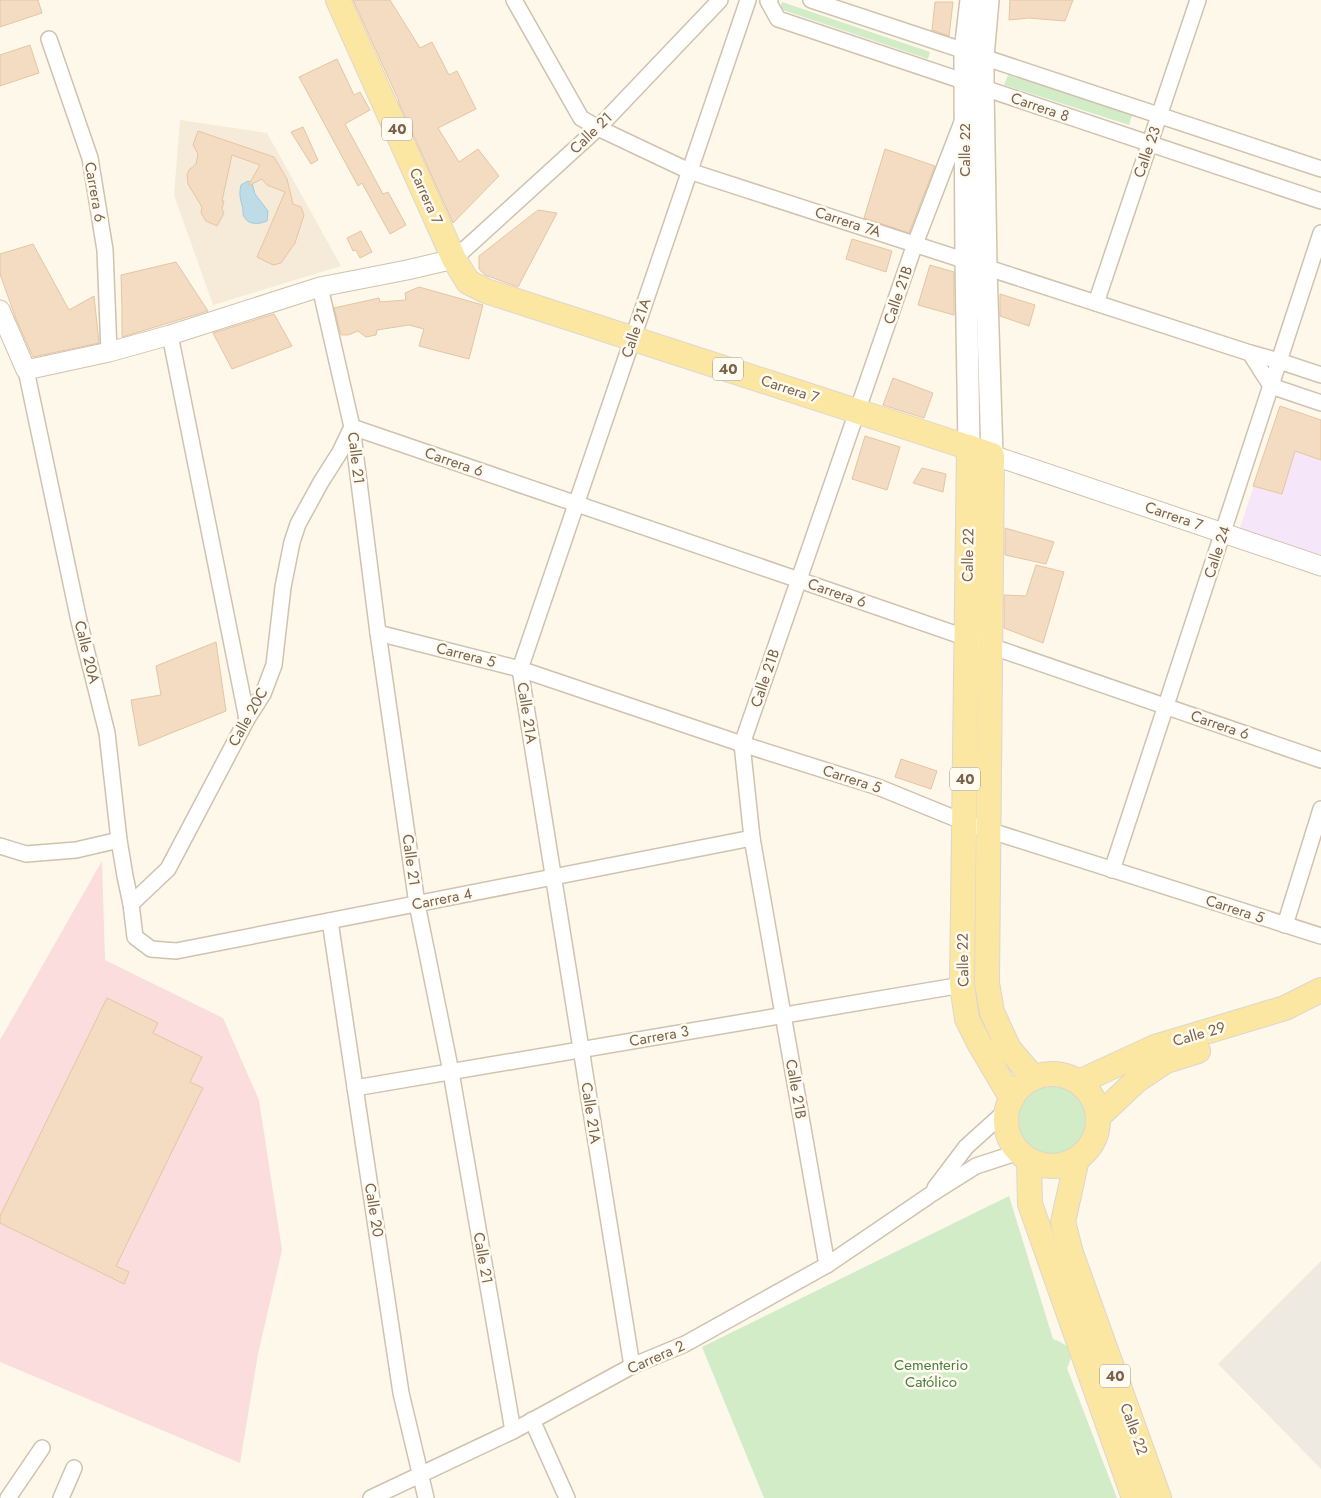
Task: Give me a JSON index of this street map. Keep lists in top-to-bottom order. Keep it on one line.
{"streets":{"main road":["40","Calle 22","Carrera 7","Calle 29"],"street":["Carrera 8","Calle 21","Calle 23","Carrera 6","Carrera 7A","Calle 21B","Calle 21A","Calle 24","Calle 20A","Carrera 5","Calle 20C","Carrera 4","Carrera 3","Calle 20","Carrera 2"]},"crossings":[["Carrera 8","Calle 22"],["Carrera 8","Calle 23"],["40","Calle 22"],["40","Calle 29"],["40","Carrera 2"],["Calle 21","Carrera 6"],["Calle 21","Carrera 7"],["Calle 21","Carrera 7A"],["Calle 21","Carrera 5"],["Calle 21","Calle 20C"],["Calle 21","Carrera 4"],["Calle 21","Carrera 3"],["Calle 21","Carrera 2"],["Calle 22","Carrera 6"],["Calle 22","Carrera 7"],["Calle 22","Carrera 7A"],["Calle 22","Calle 21B"],["Calle 22","Carrera 5"],["Calle 22","Calle 29"],["Calle 22","Carrera 3"],["Calle 22","Carrera 2"],["Calle 23","Carrera 7A"],["Carrera 6","Calle 21B"],["Carrera 6","Calle 21A"],["Carrera 6","Calle 24"],["Carrera 6","Calle 20C"],["Carrera 7","Calle 21B"],["Carrera 7","Calle 21A"],["Carrera 7","Calle 24"],["Carrera 7A","Calle 21B"],["Carrera 7A","Calle 21A"],["Carrera 7A","Calle 24"],["Calle 21B","Carrera 5"],["Calle 21B","Carrera 4"],["Calle 21B","Carrera 3"],["Calle 21B","Carrera 2"],["Calle 21A","Carrera 5"],["Calle 21A","Carrera 4"],["Calle 21A","Carrera 3"],["Calle 21A","Carrera 2"],["Calle 24","Carrera 5"],["Calle 20A","Calle 20C"],["Calle 20A","Carrera 4"],["Carrera 4","Calle 20"],["Calle 29","Carrera 2"],["Carrera 3","Calle 20"],["Calle 20","Carrera 2"]],"parks":["Cementerio Católico"]}
